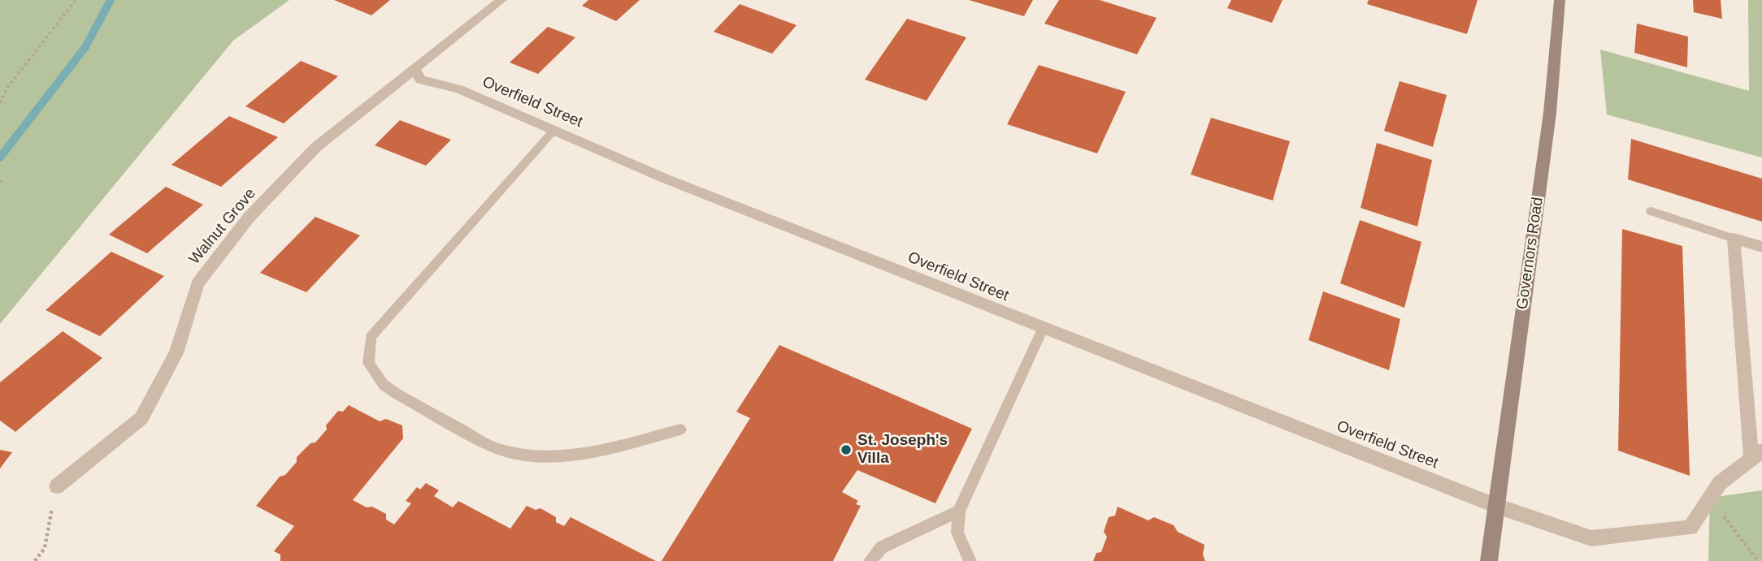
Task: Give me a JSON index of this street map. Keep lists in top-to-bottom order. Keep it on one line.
{"streets":{"main road":["Governors Road"],"street":["Overfield Street","Walnut Grove"]},"crossings":[["Overfield Street","Walnut Grove"],["Overfield Street","Governors Road"]],"places":["St. Joseph's Villa"]}
